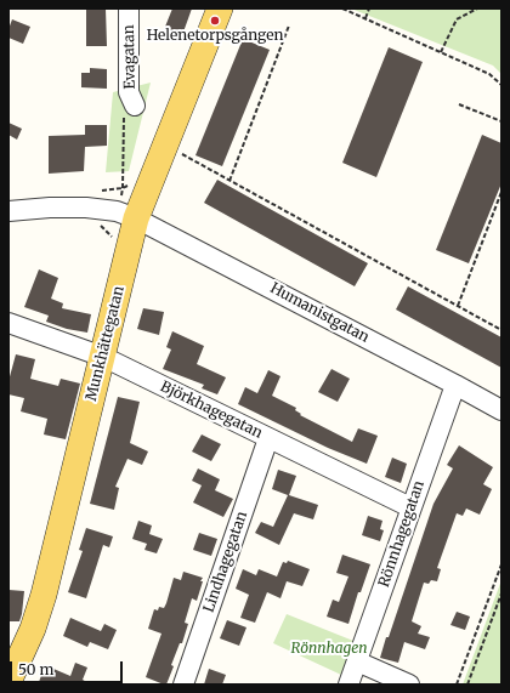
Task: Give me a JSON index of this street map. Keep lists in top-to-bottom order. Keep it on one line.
{"streets":{"main road":["Munkhättegatan"],"street":["Evagatan","Humanistgatan","Björkhagegatan","Rönnhagegatan","Lindhagegatan"]},"crossings":[["Humanistgatan","Munkhättegatan"],["Humanistgatan","Rönnhagegatan"],["Munkhättegatan","Björkhagegatan"],["Björkhagegatan","Rönnhagegatan"],["Björkhagegatan","Lindhagegatan"]],"parks":["Rönnhagen"],"places":["Helenetorpsgången"],"scale_bar":"50 m"}
